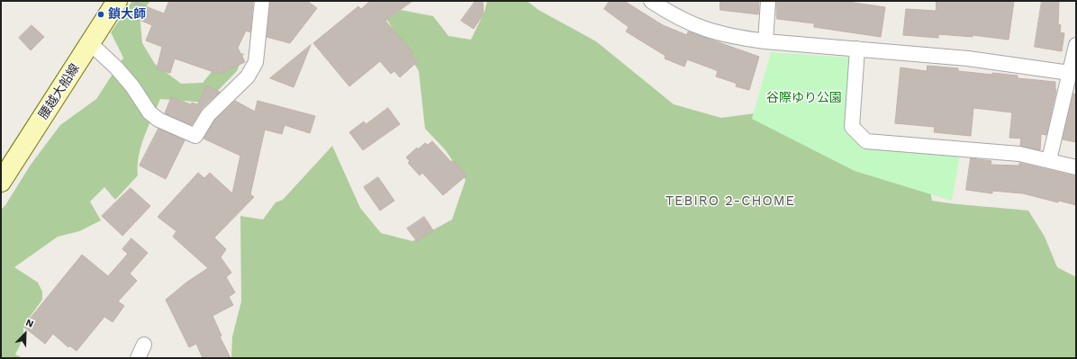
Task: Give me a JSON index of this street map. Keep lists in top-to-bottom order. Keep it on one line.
{"streets":{"main road":["腰越大船線"]},"districts":["TEBIRO 2-CHOME"],"parks":["谷際ゆり公園"],"places":["鎖大師"],"north":"top right"}
